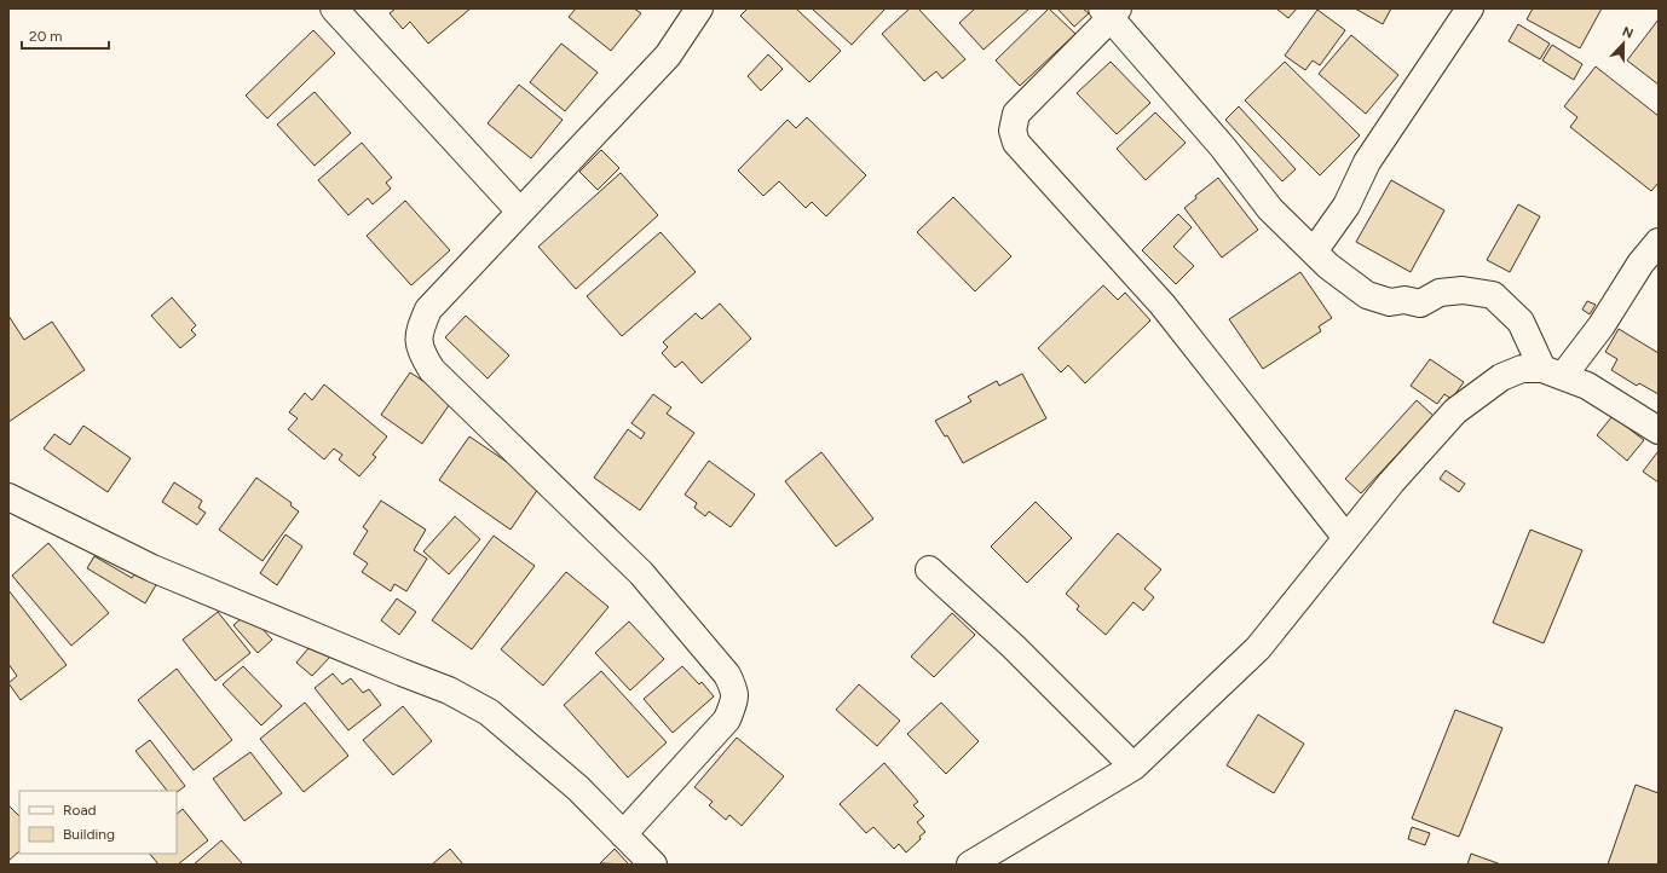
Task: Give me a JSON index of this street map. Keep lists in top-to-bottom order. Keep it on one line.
{"legend":["Road","Building"],"scale_bar":"20 m","north":"top"}
